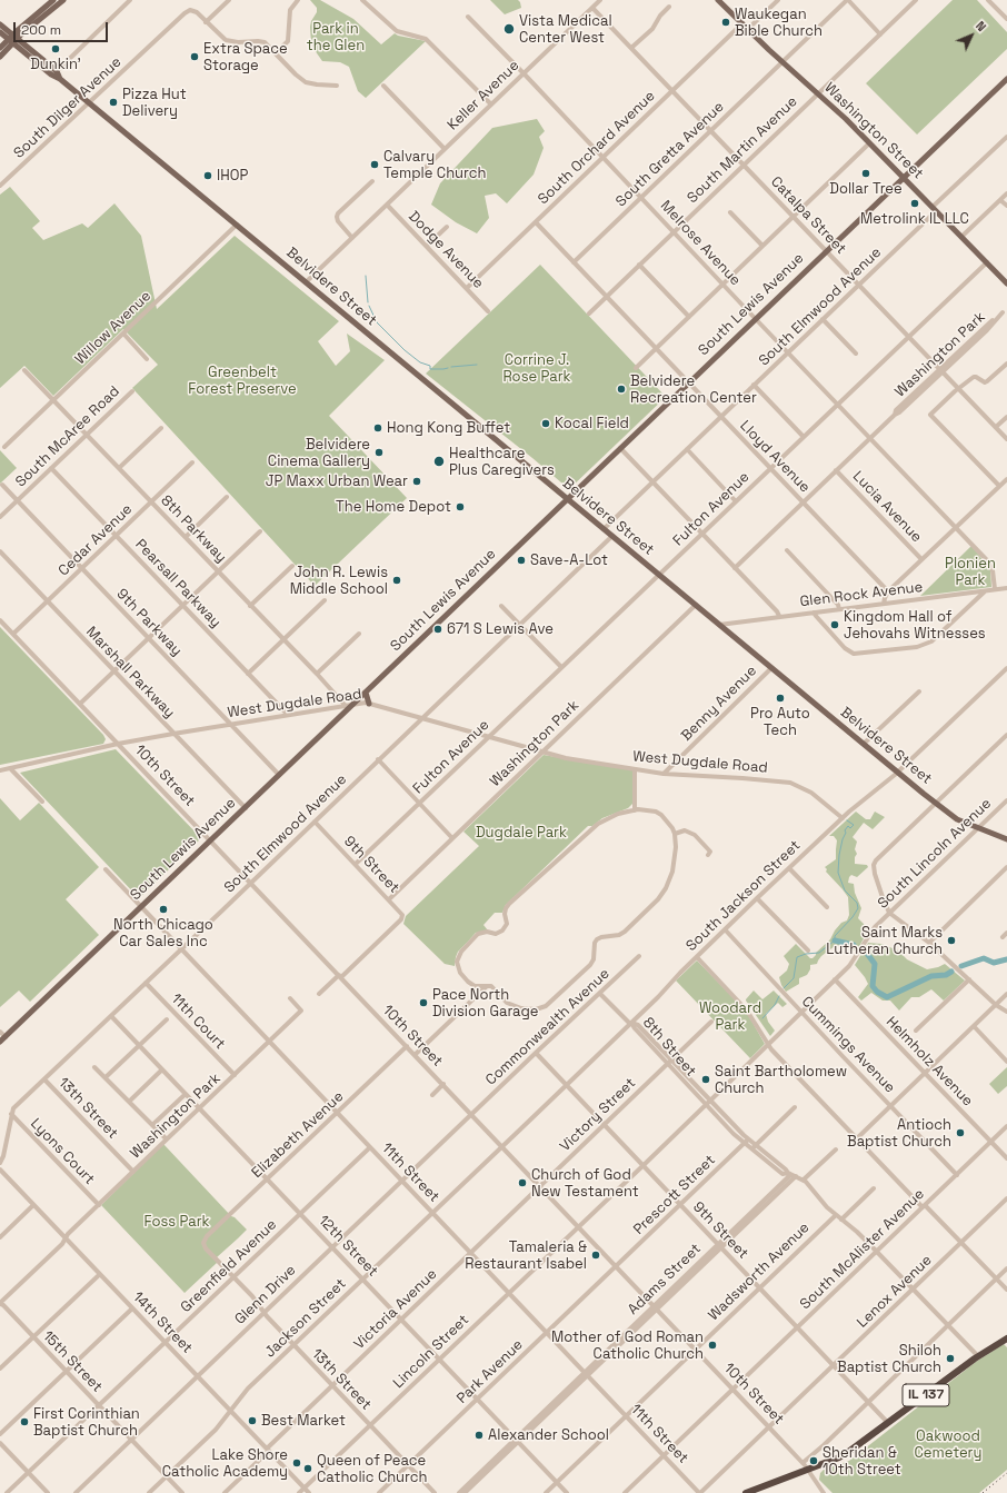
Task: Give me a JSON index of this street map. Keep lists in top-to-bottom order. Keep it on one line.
{"streets":{"highway":["IL 137"],"main road":["Washington Street","Belvidere Street","South Lewis Avenue"],"street":["Keller Avenue","South Dilger Avenue","South Orchard Avenue","South Martin Avenue","South Gretta Avenue","Catalpa Street","Melrose Avenue","Dodge Avenue","South Elmwood Avenue","Willow Avenue","Washington Park","South McAree Road","Lloyd Avenue","Lucia Avenue","Fulton Avenue","8th Parkway","Cedar Avenue","Pearsall Parkway","Glen Rock Avenue","9th Parkway","Marshall Parkway","West Dugdale Road","Benny Avenue","10th Street","South Lincoln Avenue","9th Street","South Jackson Street","11th Court","Commonwealth Avenue","Cummings Avenue","8th Street","Helmholz Avenue","13th Street","Victory Street","Elizabeth Avenue","Lyons Court","11th Street","Prescott Street","12th Street","South McAlister Avenue","Greenfield Avenue","Wadsworth Avenue","Adams Street","Lenox Avenue","Glenn Drive","Victoria Avenue","Jackson Street","14th Street","Lincoln Street","15th Street","Park Avenue"]},"crossings":[["Keller Avenue","Catalpa Street"],["Keller Avenue","Melrose Avenue"],["Keller Avenue","Dodge Avenue"],["Keller Avenue","Belvidere Street"],["South Dilger Avenue","Belvidere Street"],["Washington Street","South Orchard Avenue"],["Washington Street","South Martin Avenue"],["Washington Street","South Gretta Avenue"],["Washington Street","South Lewis Avenue"],["Washington Street","South Elmwood Avenue"],["Washington Street","Fulton Avenue"],["South Orchard Avenue","Catalpa Street"],["South Orchard Avenue","Melrose Avenue"],["South Orchard Avenue","Dodge Avenue"],["South Orchard Avenue","Lloyd Avenue"],["South Martin Avenue","Catalpa Street"],["South Martin Avenue","Melrose Avenue"],["South Martin Avenue","Lloyd Avenue"],["South Gretta Avenue","Catalpa Street"],["South Gretta Avenue","Melrose Avenue"],["South Gretta Avenue","Lloyd Avenue"],["Catalpa Street","South Lewis Avenue"],["Catalpa Street","South Elmwood Avenue"],["Catalpa Street","Washington Park"],["Catalpa Street","Fulton Avenue"],["Melrose Avenue","South Lewis Avenue"],["Melrose Avenue","South Elmwood Avenue"],["Melrose Avenue","Washington Park"],["Melrose Avenue","Fulton Avenue"],["Melrose Avenue","Glen Rock Avenue"],["Belvidere Street","South Lewis Avenue"],["Belvidere Street","South Elmwood Avenue"],["Belvidere Street","Willow Avenue"],["Belvidere Street","Washington Park"],["Belvidere Street","Fulton Avenue"],["Belvidere Street","Glen Rock Avenue"],["Belvidere Street","Benny Avenue"],["Belvidere Street","South Lincoln Avenue"],["Belvidere Street","South Jackson Street"],["South Lewis Avenue","Lloyd Avenue"],["South Lewis Avenue","9th Parkway"],["South Lewis Avenue","Marshall Parkway"],["South Lewis Avenue","West Dugdale Road"],["South Lewis Avenue","10th Street"],["South Lewis Avenue","11th Street"],["South Elmwood Avenue","Lloyd Avenue"],["South Elmwood Avenue","West Dugdale Road"],["South Elmwood Avenue","10th Street"],["South Elmwood Avenue","9th Street"],["South Elmwood Avenue","11th Court"],["South Elmwood Avenue","13th Street"],["South Elmwood Avenue","Lyons Court"],["South Elmwood Avenue","11th Street"],["South Elmwood Avenue","12th Street"],["Willow Avenue","8th Parkway"],["Washington Park","Lloyd Avenue"],["Washington Park","Lucia Avenue"],["Washington Park","West Dugdale Road"],["Washington Park","9th Street"],["Washington Park","11th Court"],["Washington Park","13th Street"],["Washington Park","Lyons Court"],["Washington Park","11th Street"],["Washington Park","12th Street"],["Washington Park","14th Street"],["Washington Park","15th Street"],["South McAree Road","8th Parkway"],["South McAree Road","Pearsall Parkway"],["South McAree Road","9th Parkway"],["Lloyd Avenue","Fulton Avenue"],["Fulton Avenue","West Dugdale Road"],["Fulton Avenue","9th Street"],["8th Parkway","Cedar Avenue"],["8th Parkway","West Dugdale Road"],["Cedar Avenue","Pearsall Parkway"],["Cedar Avenue","9th Parkway"],["Cedar Avenue","Marshall Parkway"],["Cedar Avenue","10th Street"],["Pearsall Parkway","West Dugdale Road"],["9th Parkway","West Dugdale Road"],["Marshall Parkway","West Dugdale Road"],["West Dugdale Road","Benny Avenue"],["West Dugdale Road","10th Street"],["West Dugdale Road","South Jackson Street"],["10th Street","South Lincoln Avenue"],["10th Street","9th Street"],["10th Street","South Jackson Street"],["10th Street","Commonwealth Avenue"],["10th Street","Victory Street"],["10th Street","Elizabeth Avenue"],["10th Street","Prescott Street"],["10th Street","South McAlister Avenue"],["10th Street","Wadsworth Avenue"],["10th Street","Adams Street"],["10th Street","Lenox Avenue"],["10th Street","Glenn Drive"],["10th Street","Victoria Avenue"],["10th Street","Jackson Street"],["10th Street","Lincoln Street"],["10th Street","Park Avenue"],["10th Street","IL 137"],["South Lincoln Avenue","9th Street"],["South Lincoln Avenue","Cummings Avenue"],["South Lincoln Avenue","8th Street"],["South Lincoln Avenue","Helmholz Avenue"],["South Lincoln Avenue","Lincoln Street"],["9th Street","South Jackson Street"],["9th Street","Commonwealth Avenue"],["9th Street","Victory Street"],["9th Street","Prescott Street"],["9th Street","South McAlister Avenue"],["9th Street","Wadsworth Avenue"],["9th Street","Adams Street"],["9th Street","Lenox Avenue"],["9th Street","IL 137"],["South Jackson Street","Cummings Avenue"],["South Jackson Street","8th Street"],["South Jackson Street","Jackson Street"],["Commonwealth Avenue","8th Street"],["Commonwealth Avenue","Glenn Drive"],["Cummings Avenue","South McAlister Avenue"],["8th Street","Victory Street"],["8th Street","Prescott Street"],["8th Street","South McAlister Avenue"],["8th Street","Wadsworth Avenue"],["8th Street","Adams Street"],["8th Street","Lenox Avenue"],["8th Street","IL 137"],["Helmholz Avenue","South McAlister Avenue"],["13th Street","Elizabeth Avenue"],["13th Street","Greenfield Avenue"],["13th Street","Glenn Drive"],["13th Street","Victoria Avenue"],["13th Street","Jackson Street"],["13th Street","Lincoln Street"],["13th Street","Park Avenue"],["Victory Street","Victoria Avenue"],["Elizabeth Avenue","11th Street"],["Elizabeth Avenue","12th Street"],["11th Street","South McAlister Avenue"],["11th Street","Greenfield Avenue"],["11th Street","Wadsworth Avenue"],["11th Street","Adams Street"],["11th Street","Lenox Avenue"],["11th Street","Glenn Drive"],["11th Street","Victoria Avenue"],["11th Street","Jackson Street"],["11th Street","Lincoln Street"],["11th Street","Park Avenue"],["Prescott Street","Park Avenue"],["12th Street","Greenfield Avenue"],["12th Street","Wadsworth Avenue"],["12th Street","Adams Street"],["12th Street","Glenn Drive"],["12th Street","Victoria Avenue"],["12th Street","Jackson Street"],["12th Street","Lincoln Street"],["12th Street","Park Avenue"],["Greenfield Avenue","14th Street"],["Greenfield Avenue","15th Street"],["Glenn Drive","14th Street"],["Glenn Drive","15th Street"],["Victoria Avenue","14th Street"],["Jackson Street","14th Street"],["Jackson Street","15th Street"],["14th Street","Lincoln Street"]],"parks":["Park in the Glen","Corrine J. Rose Park","Greenbelt Forest Preserve","Plonien Park","Dugdale Park","Woodard Park","Foss Park","Oakwood Cemetery"],"places":["Waukegan Bible Church","Vista Medical Center West","Dunkin'","Extra Space Storage","Pizza Hut Delivery","Calvary Temple Church","Dollar Tree","IHOP","Metrolink IL LLC","Belvidere Recreation Center","Kocal Field","Hong Kong Buffet","Belvidere Cinema Gallery","Healthcare Plus Caregivers","JP Maxx Urban Wear","The Home Depot","Save-A-Lot","John R. Lewis Middle School","Kingdom Hall of Jehovahs Witnesses","671 S Lewis Ave","Pro Auto Tech","North Chicago Car Sales Inc","Saint Marks Lutheran Church","Pace North Division Garage","Saint Bartholomew Church","Antioch Baptist Church","Church of God New Testament","Tamaleria & Restaurant Isabel","Mother of God Roman Catholic Church","Shiloh Baptist Church","Best Market","First Corinthian Baptist Church","Alexander School","Sheridan & 10th Street","Lake Shore Catholic Academy","Queen of Peace Catholic Church"],"scale_bar":"200 m","north":"top right"}
